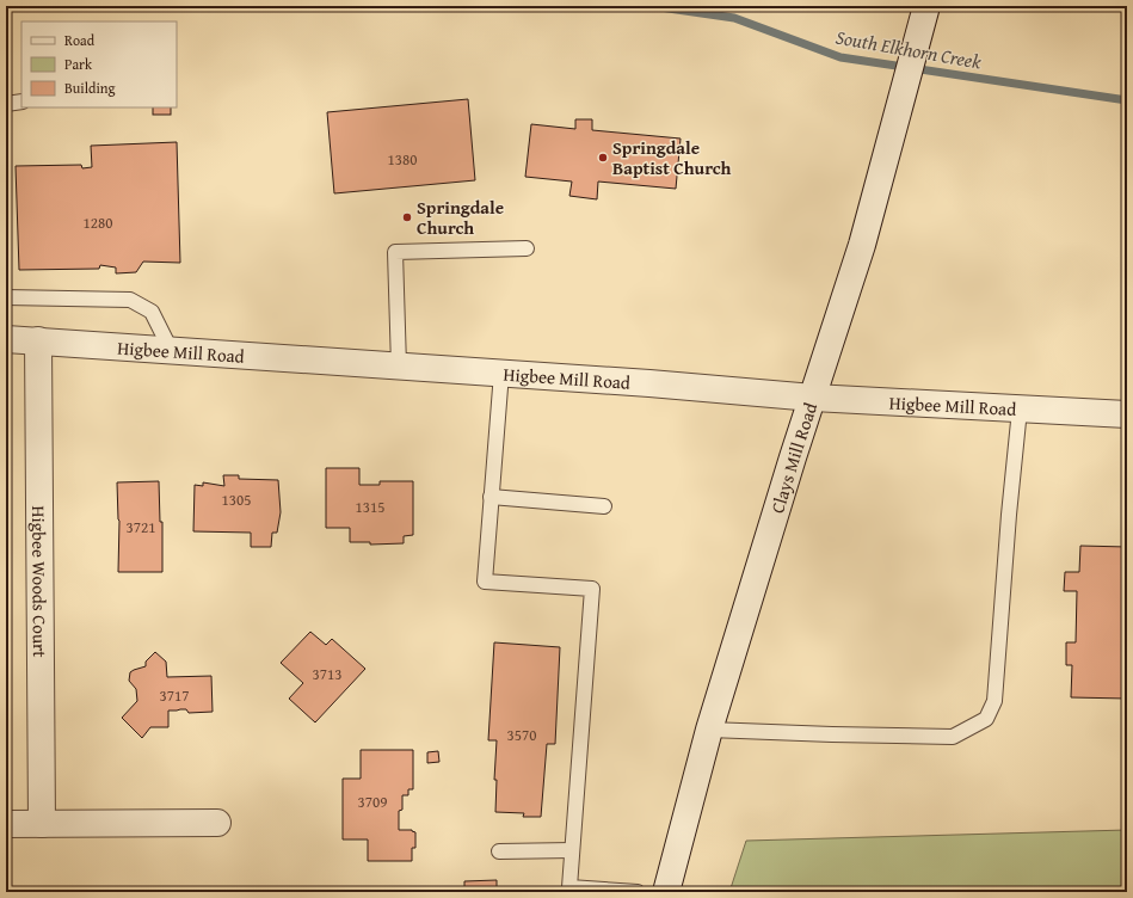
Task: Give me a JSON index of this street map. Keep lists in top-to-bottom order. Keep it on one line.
{"streets":{"street":["Higbee Mill Road","Clays Mill Road","Higbee Woods Court"]},"crossings":[["Higbee Mill Road","Clays Mill Road"],["Higbee Mill Road","Higbee Woods Court"]],"water":["South Elkhorn Creek"],"places":["Springdale Baptist Church","Springdale Church"],"house_numbers":["1380","1280","1305","1315","3721","3713","3717","3570","3709"],"legend":["Road","Park","Building"]}
